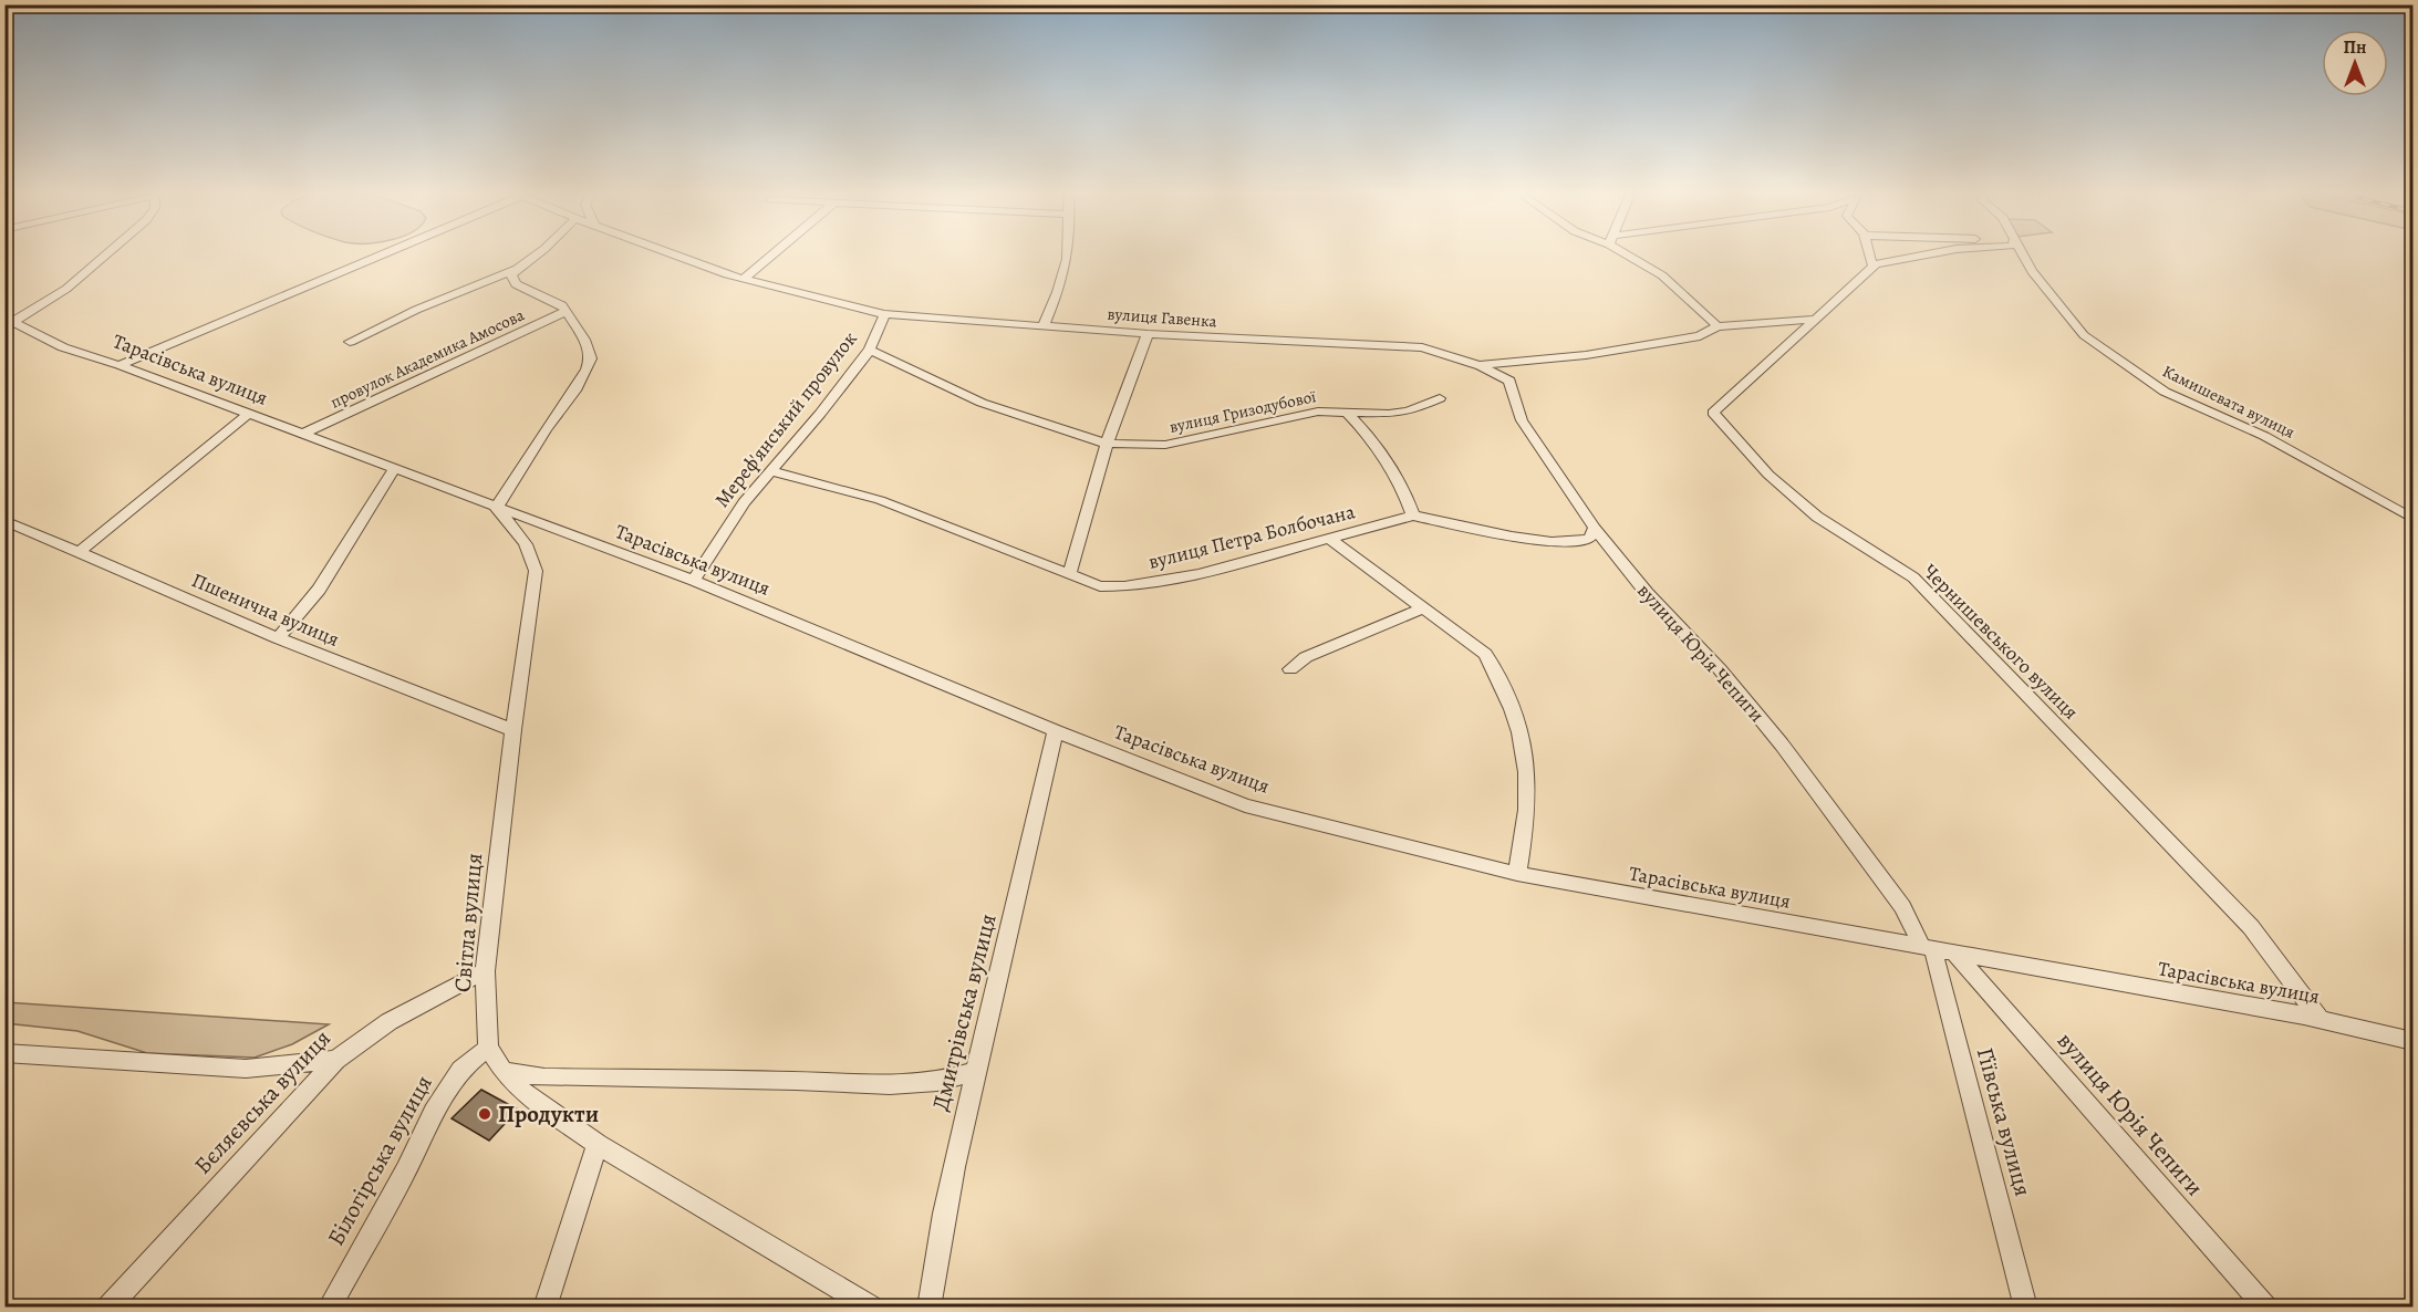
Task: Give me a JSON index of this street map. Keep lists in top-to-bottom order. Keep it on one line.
{"streets":{"street":["вулиця Гавенка","провулок Академика Амосова","Тарасівська вулиця","Камишевата вулиця","вулиця Гризодубової","Мереф'янський провулок","вулиця Петра Болбочана","Пшенична вулиця","Чернишевського вулиця","вулиця Юрія Чепиги","Світла вулиця","Дмитрівська вулиця","Бєляєвська вулиця","Гіївська вулиця","Білогірська вулиця"]},"crossings":[["вулиця Гавенка","Мереф'янський провулок"],["вулиця Гавенка","Чернишевського вулиця"],["вулиця Гавенка","вулиця Юрія Чепиги"],["провулок Академика Амосова","Тарасівська вулиця"],["Тарасівська вулиця","Мереф'янський провулок"],["Тарасівська вулиця","Чернишевського вулиця"],["Тарасівська вулиця","вулиця Юрія Чепиги"],["Тарасівська вулиця","Світла вулиця"],["Тарасівська вулиця","Дмитрівська вулиця"],["Тарасівська вулиця","Гіївська вулиця"],["вулиця Гризодубової","Мереф'янський провулок"],["Мереф'янський провулок","вулиця Петра Болбочана"],["вулиця Петра Болбочана","вулиця Юрія Чепиги"],["Пшенична вулиця","Світла вулиця"],["вулиця Юрія Чепиги","Гіївська вулиця"],["Світла вулиця","Бєляєвська вулиця"],["Світла вулиця","Білогірська вулиця"]],"places":["Продукти"],"north":"top"}
